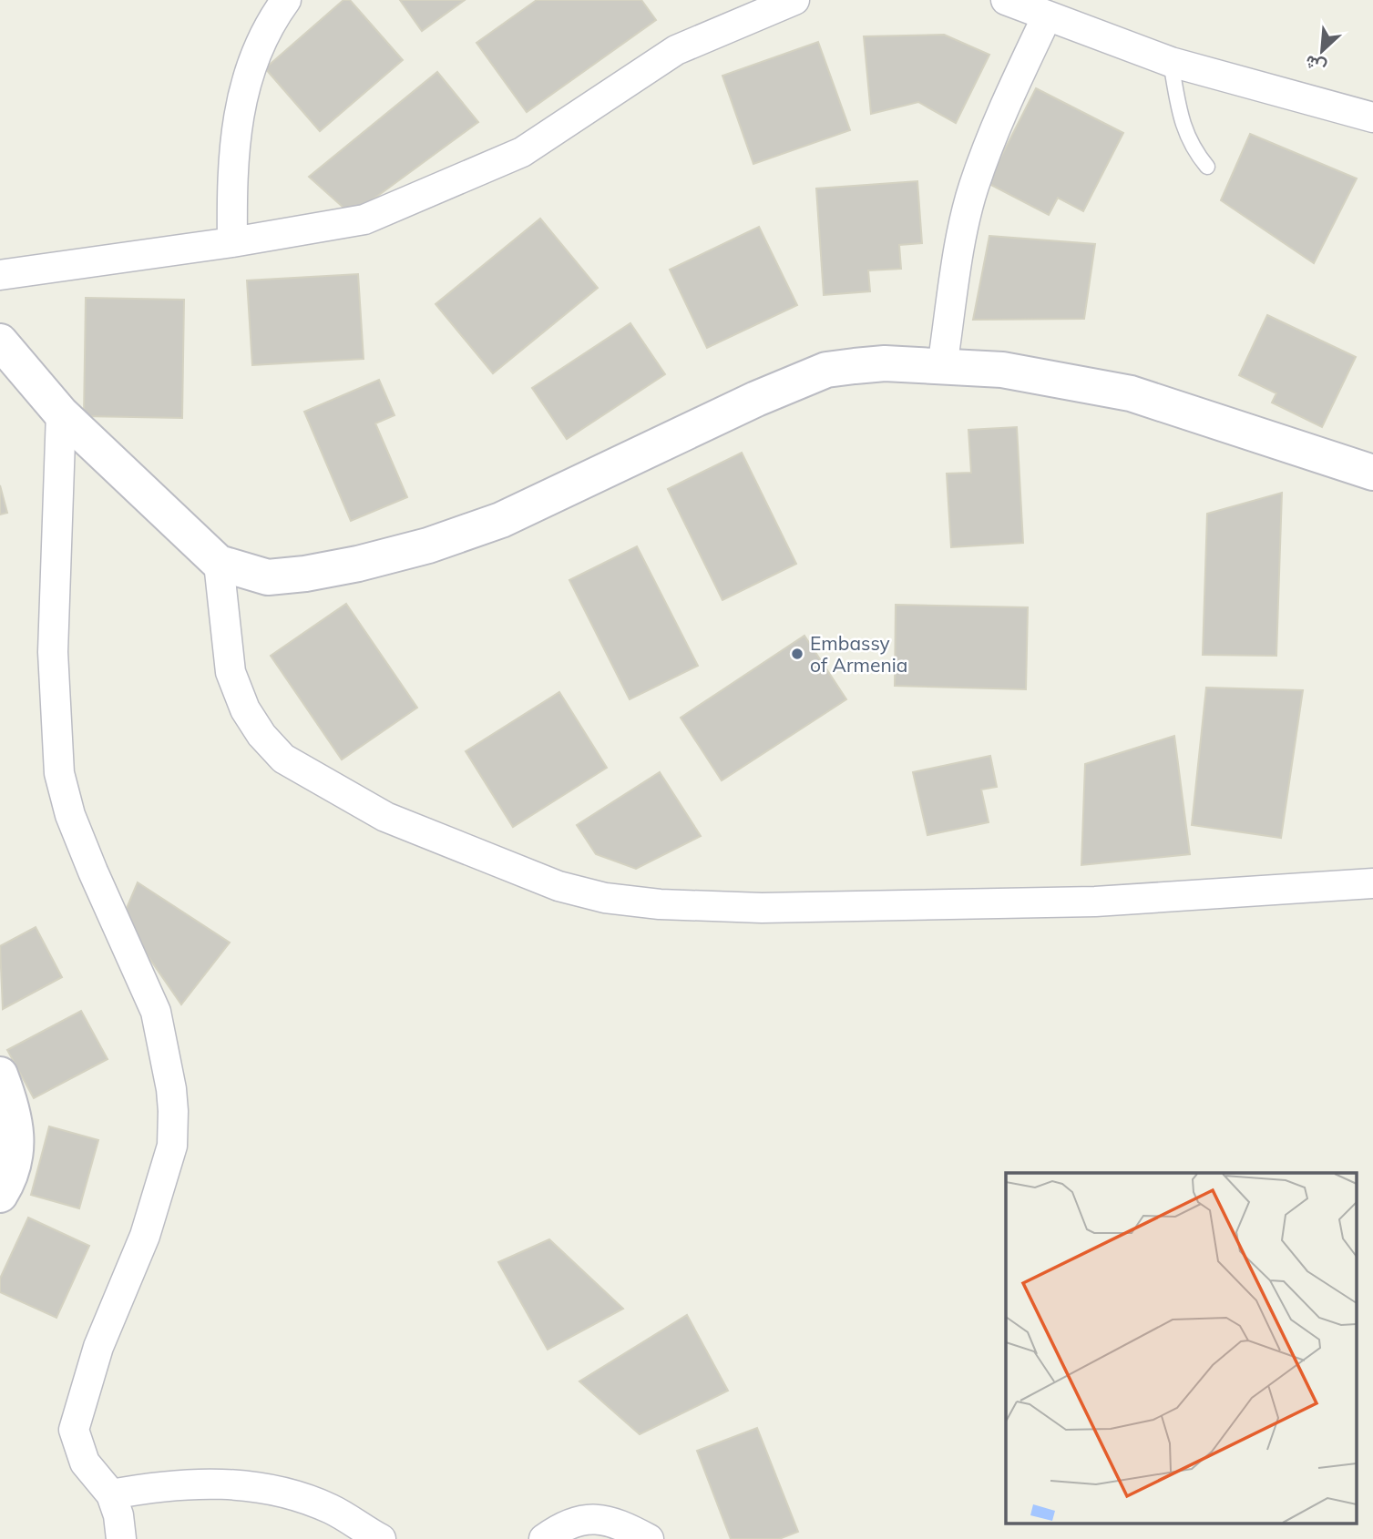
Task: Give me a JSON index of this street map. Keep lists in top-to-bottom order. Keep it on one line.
{"places":["Embassy of Armenia"],"north":"bottom left"}
